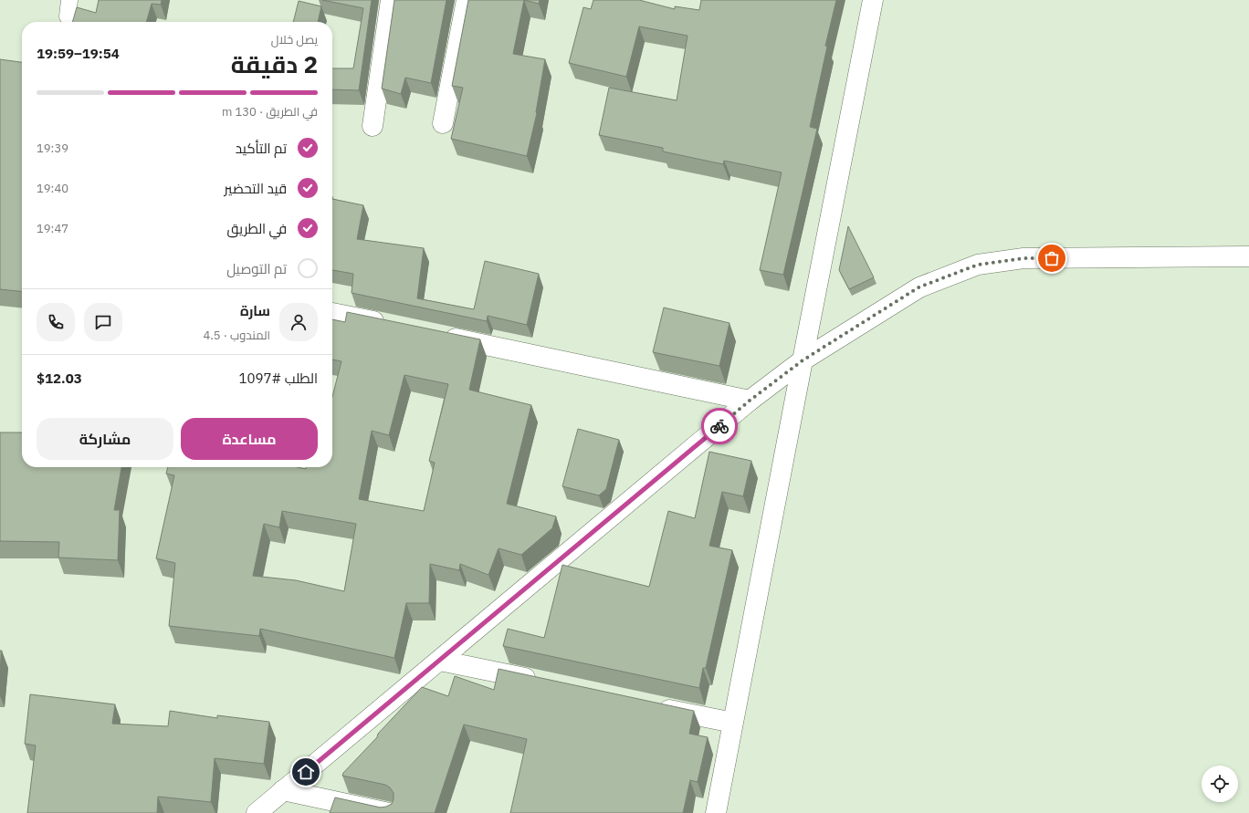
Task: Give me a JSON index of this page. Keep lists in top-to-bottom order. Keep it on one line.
{"page":{"heading":["2 دقيقة","يصل خلال","19:54–19:59"],"panel":["سارة","المندوب · 4.5","الطلب #1097","$12.03"],"bar":"في الطريق · 130 m","list":[["تم التأكيد","19:39"],["قيد التحضير","19:40"],["في الطريق","19:47"],"تم التوصيل"],"buttons":["مساعدة","مشاركة"]}}
